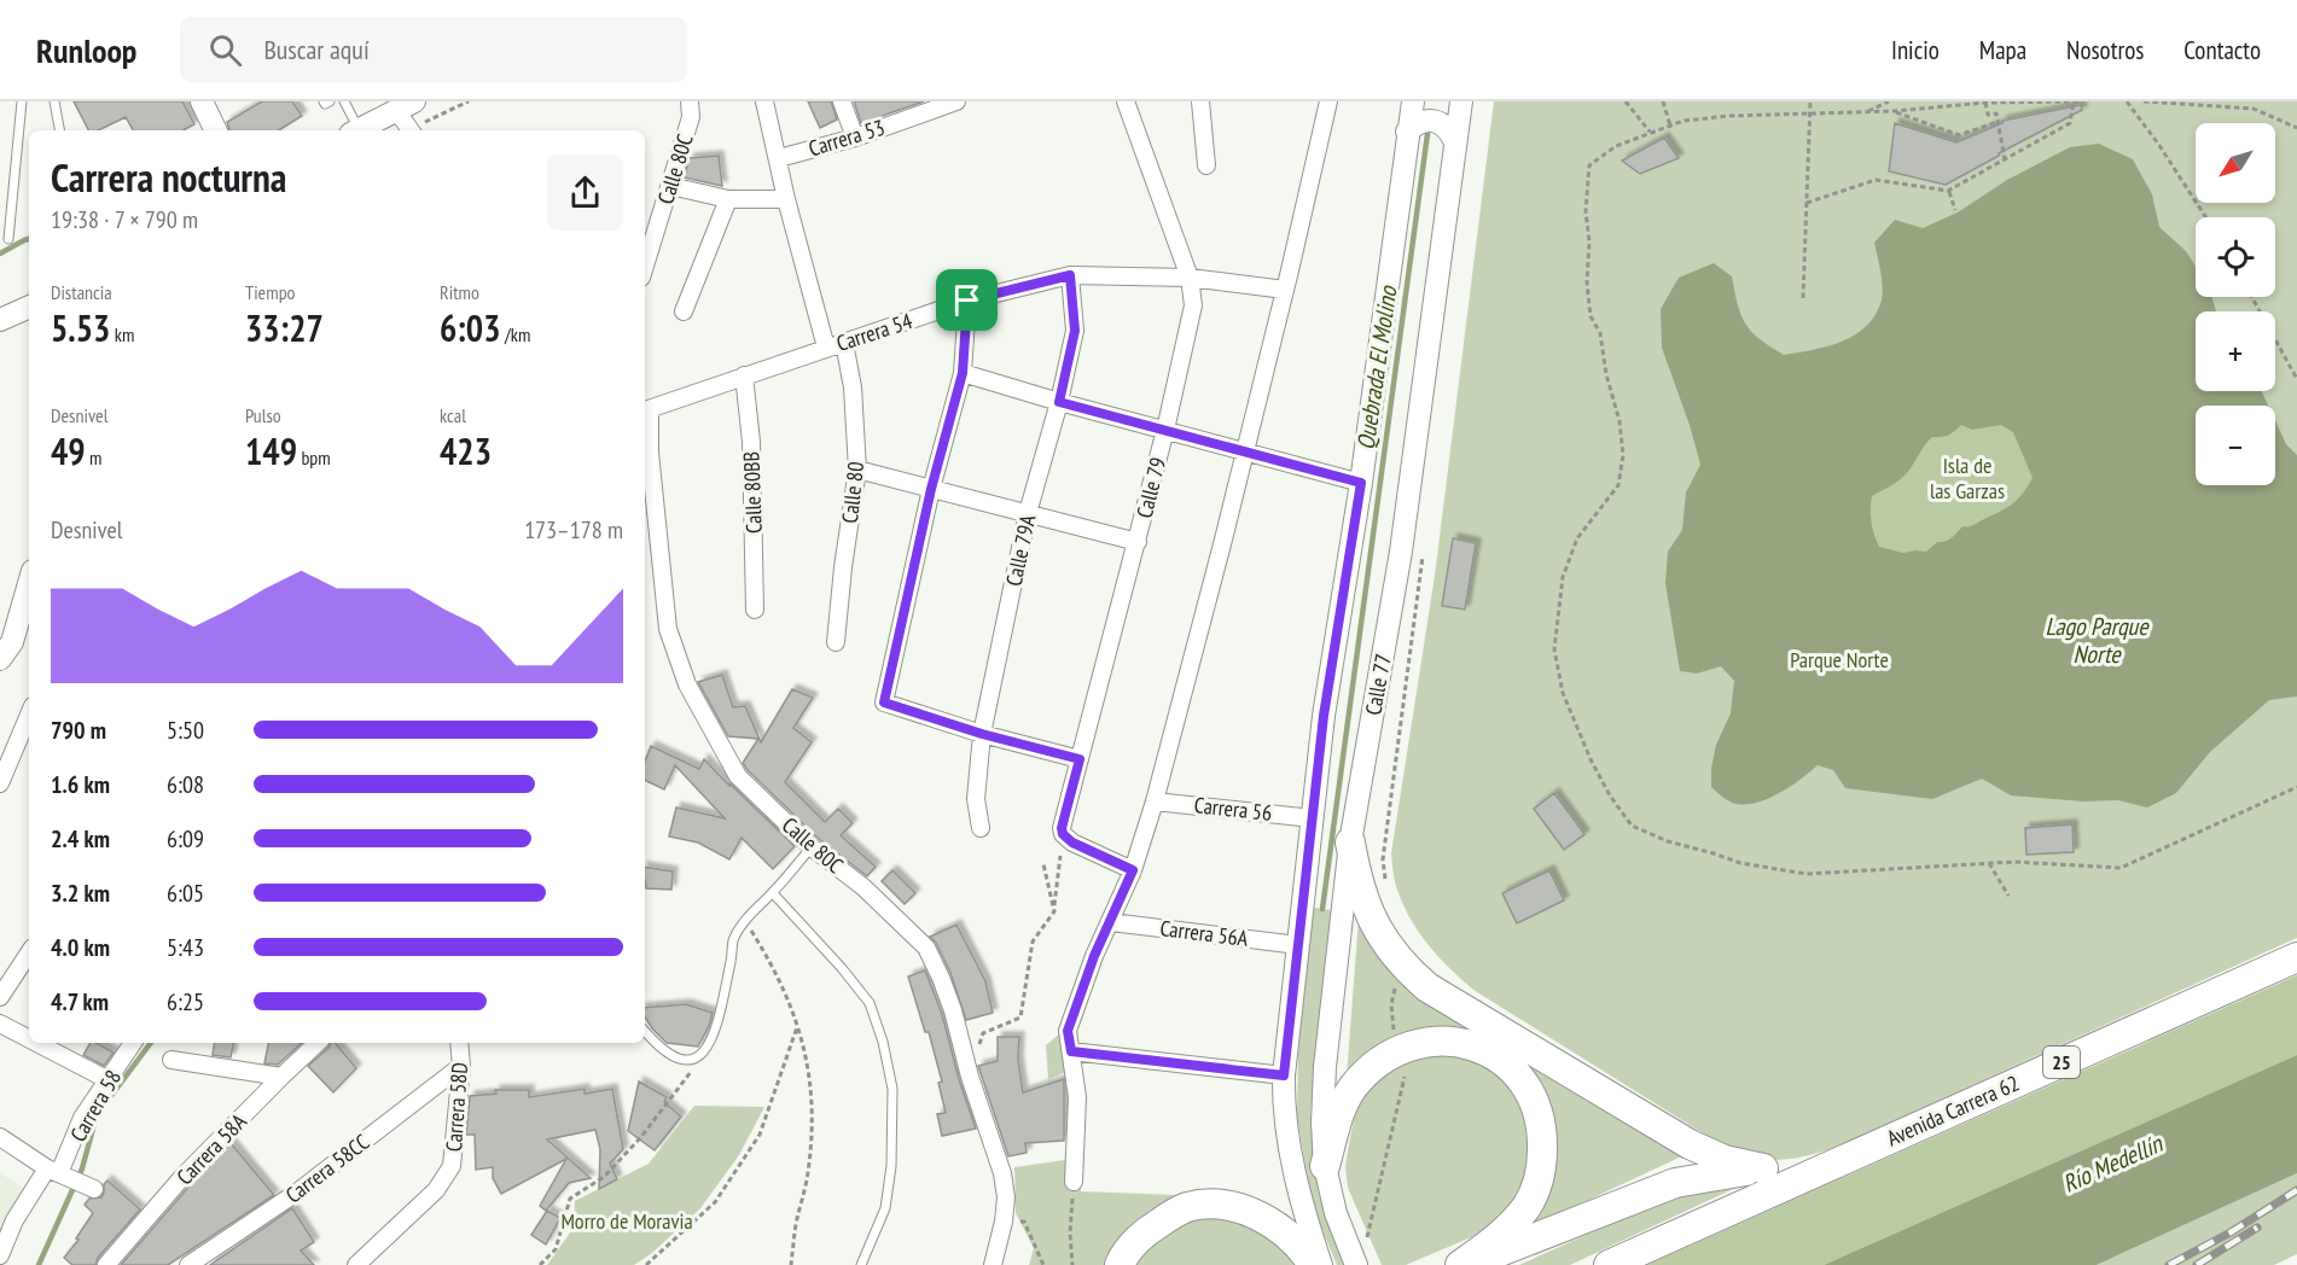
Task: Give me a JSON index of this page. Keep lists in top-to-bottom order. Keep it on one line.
{"streets":{"highway":["25","Avenida Carrera 62"],"main road":["Calle 77"],"street":["Carrera 53","Calle 80C","Carrera 54","Calle 79","Calle 80BB","Calle 80","Calle 79A","Carrera 56","Carrera 56A","Carrera 58","Carrera 58D","Carrera 58A","Carrera 58CC"]},"crossings":[["Calle 80C","Carrera 54"],["Carrera 54","Calle 79"],["Carrera 54","Calle 80BB"],["Carrera 54","Calle 80"],["Carrera 54","Calle 79A"],["Carrera 58D","Carrera 58CC"]],"water":["Quebrada El Molino","Lago Parque Norte","Río Medellín"],"parks":["Isla de las Garzas","Parque Norte","Morro de Moravia"],"north":"bottom left","page":{"header":"Runloop","search":"Buscar aquí","nav":["Inicio","Mapa","Nosotros","Contacto"],"map_buttons":["+","−"],"heading":["Carrera nocturna","19:38 · 7 × 790 m"],"stats":[["Distancia","5.53 km"],["Tiempo","33:27"],["Ritmo","6:03 /km"],["Desnivel","49 m"],["Pulso","149 bpm"],["kcal","423"]],"chart":["Desnivel","173–178 m"],"list":[{"name":"790 m","note":"5:50"},{"name":"1.6 km","note":"6:08"},{"name":"2.4 km","note":"6:09"},{"name":"3.2 km","note":"6:05"},{"name":"4.0 km","note":"5:43"},{"name":"4.7 km","note":"6:25"}]}}
